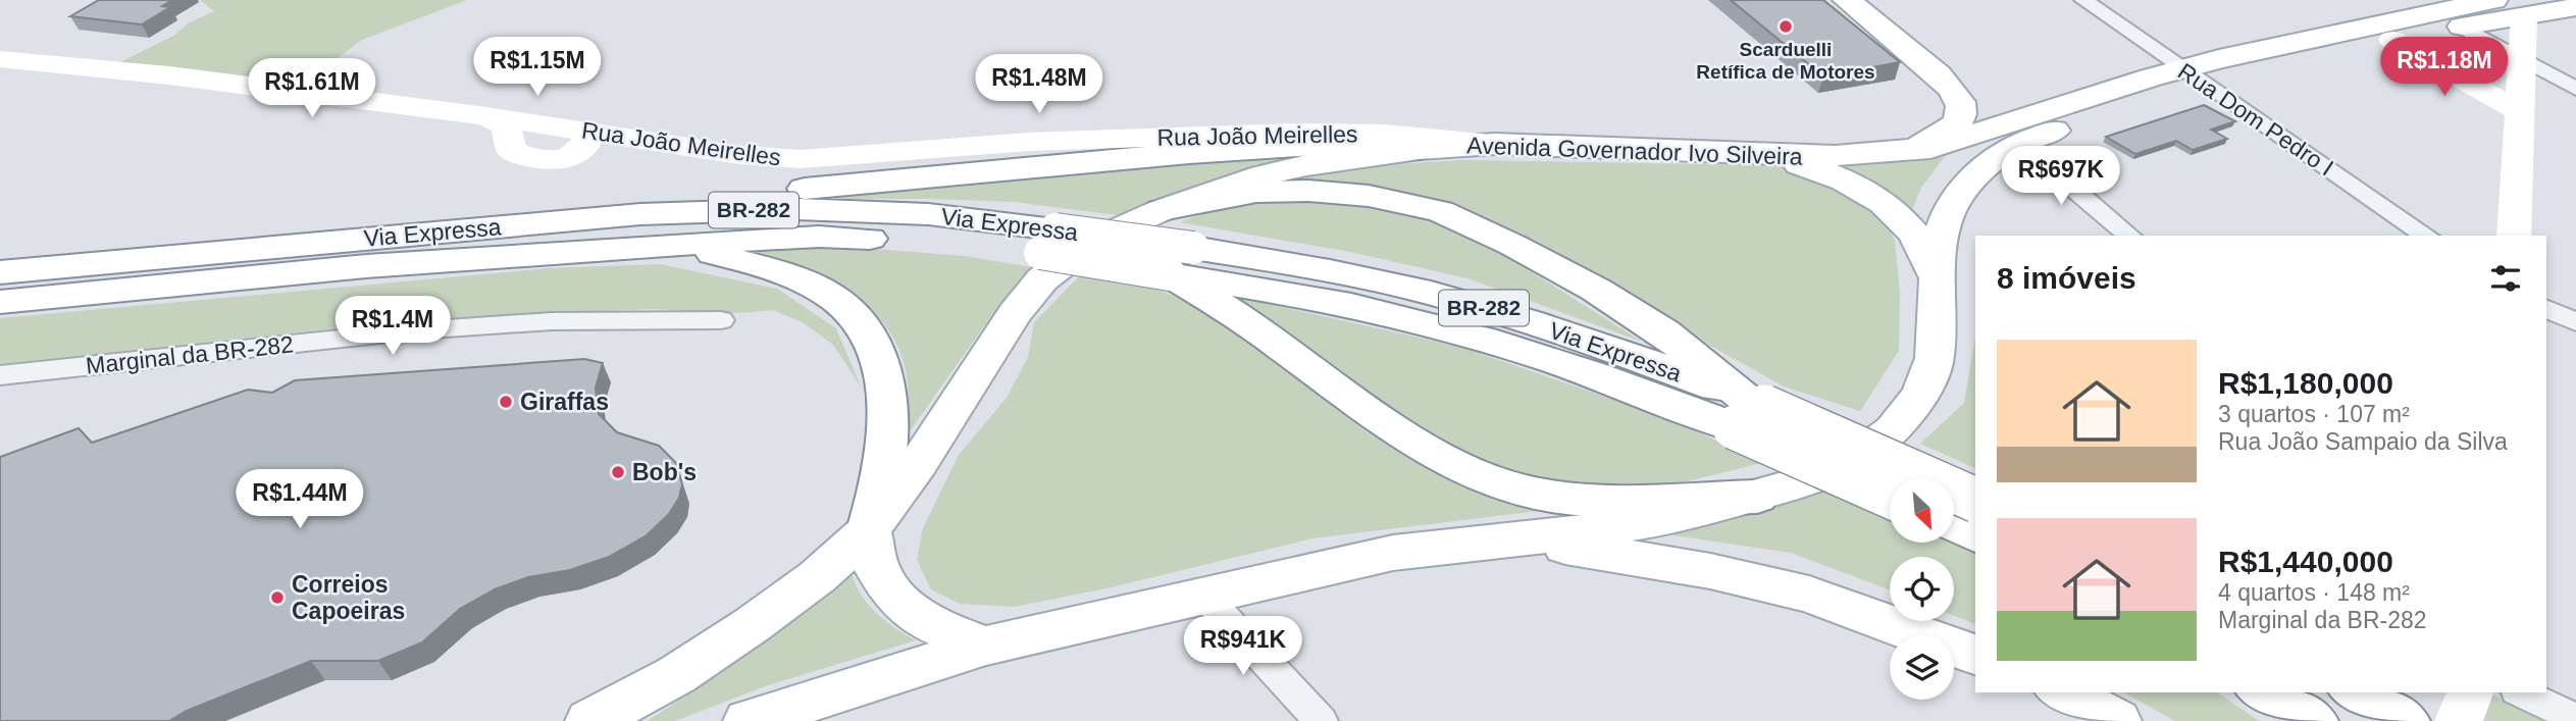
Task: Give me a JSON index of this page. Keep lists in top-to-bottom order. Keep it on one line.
{"streets":{"main road":["Rua João Meirelles","Avenida Governador Ivo Silveira","BR-282","Via Expressa"],"street":["Rua Dom Pedro I","Marginal da BR-282"]},"crossings":[["Rua Dom Pedro I","Avenida Governador Ivo Silveira"],["Rua João Meirelles","Avenida Governador Ivo Silveira"]],"places":["Scarduelli Retífica de Motores","Giraffas","Bob's","Correios Capoeiras"],"north":"bottom right","page":{"price":["R$1.15M","R$1.18M","R$1.48M","R$1.61M","R$697K","R$1.4M","R$1.44M","R$941K"],"heading":"8 imóveis","list":[{"name":"R$1,180,000","note":"3 quartos · 107 m² · Rua João Sampaio da Silva"},{"name":"R$1,440,000","note":"4 quartos · 148 m² · Marginal da BR-282"}]}}
